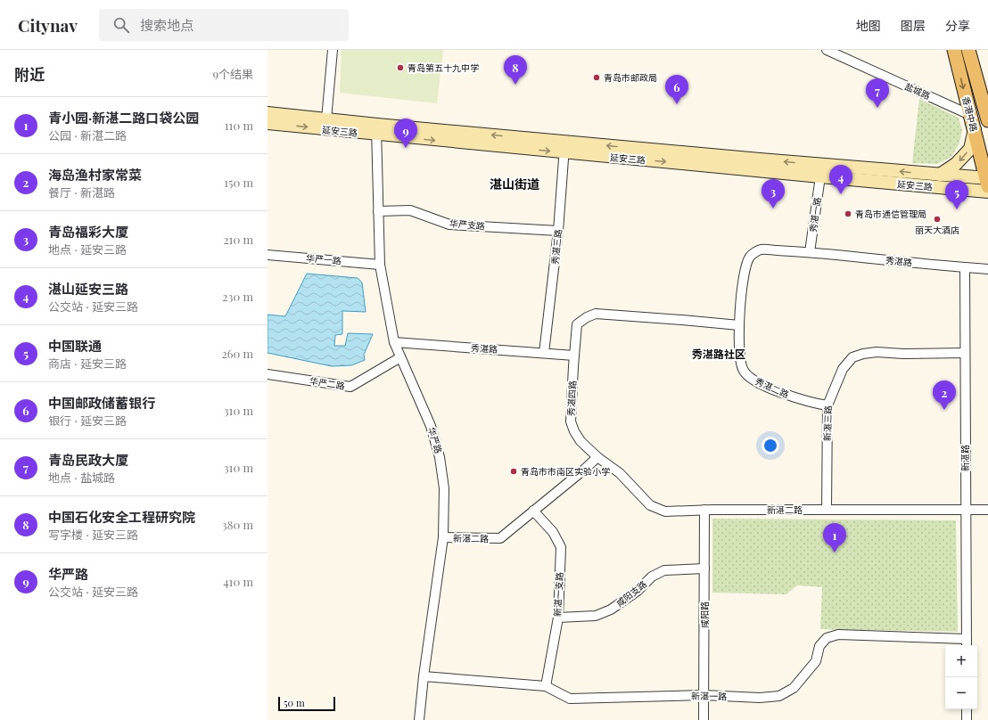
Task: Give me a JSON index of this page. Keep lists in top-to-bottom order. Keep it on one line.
{"streets":{"main road":["香港中路","延安三路"],"street":["盐城路","秀湛一路","华严支路","秀湛三路","华严一路","秀湛路","华严二路","秀湛二路","秀湛四路","新湛三路","华严路","新湛路","新湛二路","咸阳支路","新湛一支路","咸阳路","新湛一路"]},"crossings":[["盐城路","香港中路"],["香港中路","延安三路"],["延安三路","秀湛一路"],["延安三路","秀湛三路"],["延安三路","华严路"],["秀湛一路","秀湛路"],["华严支路","秀湛三路"],["华严支路","华严路"],["秀湛三路","秀湛路"],["华严一路","华严路"],["秀湛路","秀湛二路"],["秀湛路","秀湛四路"],["秀湛路","华严路"],["秀湛路","新湛路"],["华严二路","华严路"],["秀湛二路","秀湛四路"],["秀湛二路","新湛三路"],["秀湛四路","新湛二路"],["新湛三路","新湛路"],["新湛三路","新湛二路"],["华严路","新湛二路"],["华严路","新湛一路"],["新湛路","新湛二路"],["新湛路","新湛一路"],["新湛二路","新湛一支路"],["新湛二路","咸阳路"],["咸阳支路","新湛一支路"],["咸阳支路","咸阳路"],["新湛一支路","新湛一路"],["咸阳路","新湛一路"]],"districts":["湛山街道","秀湛路社区"],"places":["青岛第五十九中学","青岛市邮政局","青岛市通信管理局","丽天大酒店","青岛市市南区实验小学"],"scale_bar":"50 m","page":{"header":"Citynav","search":"搜索地点","nav":["地图","图层","分享"],"heading":["附近","9个结果"],"pins":["8","6","7","9","4","3","5","2","1"],"list":[{"mark":"1","name":"青小园·新湛二路口袋公园","note":"公园 · 新湛二路","value":"110 m"},{"mark":"2","name":"海岛渔村家常菜","note":"餐厅 · 新湛路","value":"150 m"},{"mark":"3","name":"青岛福彩大厦","note":"地点 · 延安三路","value":"210 m"},{"mark":"4","name":"湛山延安三路","note":"公交站 · 延安三路","value":"230 m"},{"mark":"5","name":"中国联通","note":"商店 · 延安三路","value":"260 m"},{"mark":"6","name":"中国邮政储蓄银行","note":"银行 · 延安三路","value":"310 m"},{"mark":"7","name":"青岛民政大厦","note":"地点 · 盐城路","value":"310 m"},{"mark":"8","name":"中国石化安全工程研究院","note":"写字楼 · 延安三路","value":"380 m"},{"mark":"9","name":"华严路","note":"公交站 · 延安三路","value":"410 m"}],"map_buttons":["+","−"],"scale":"50 m"}}
